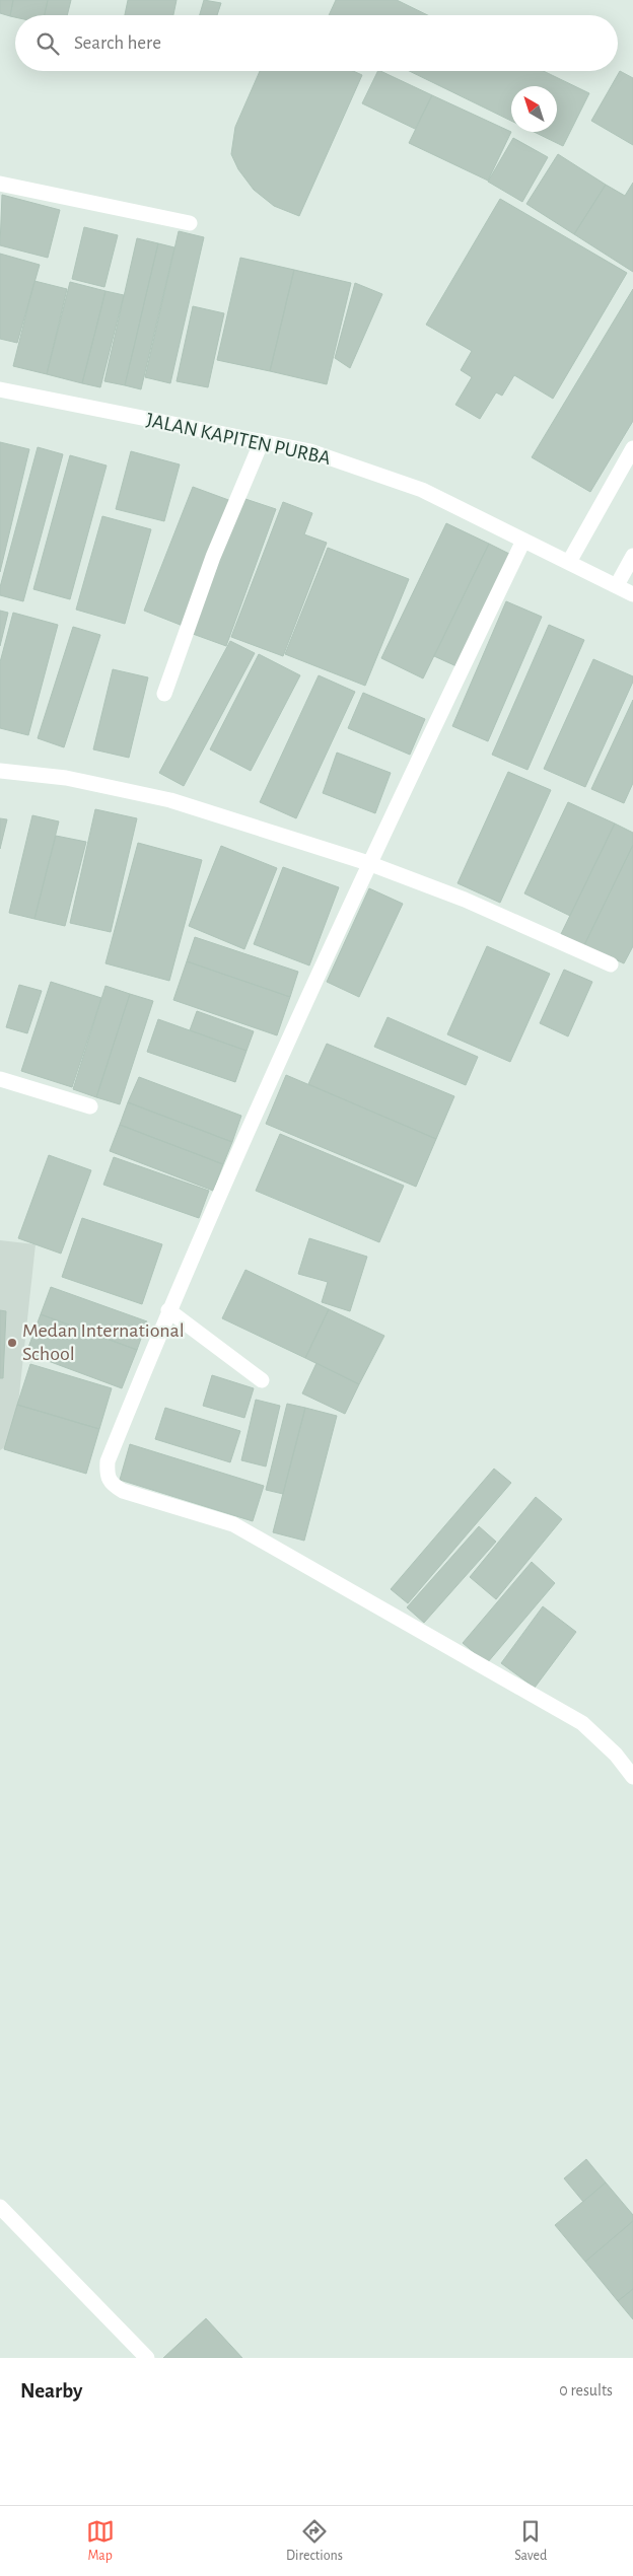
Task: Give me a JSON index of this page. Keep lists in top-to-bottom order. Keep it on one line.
{"streets":{"street":["JALAN KAPITEN PURBA"]},"places":["Medan International School"],"north":"top left","page":{"search":"Search here","heading":["Nearby","0 results"],"nav":["Map","Directions","Saved"]}}
